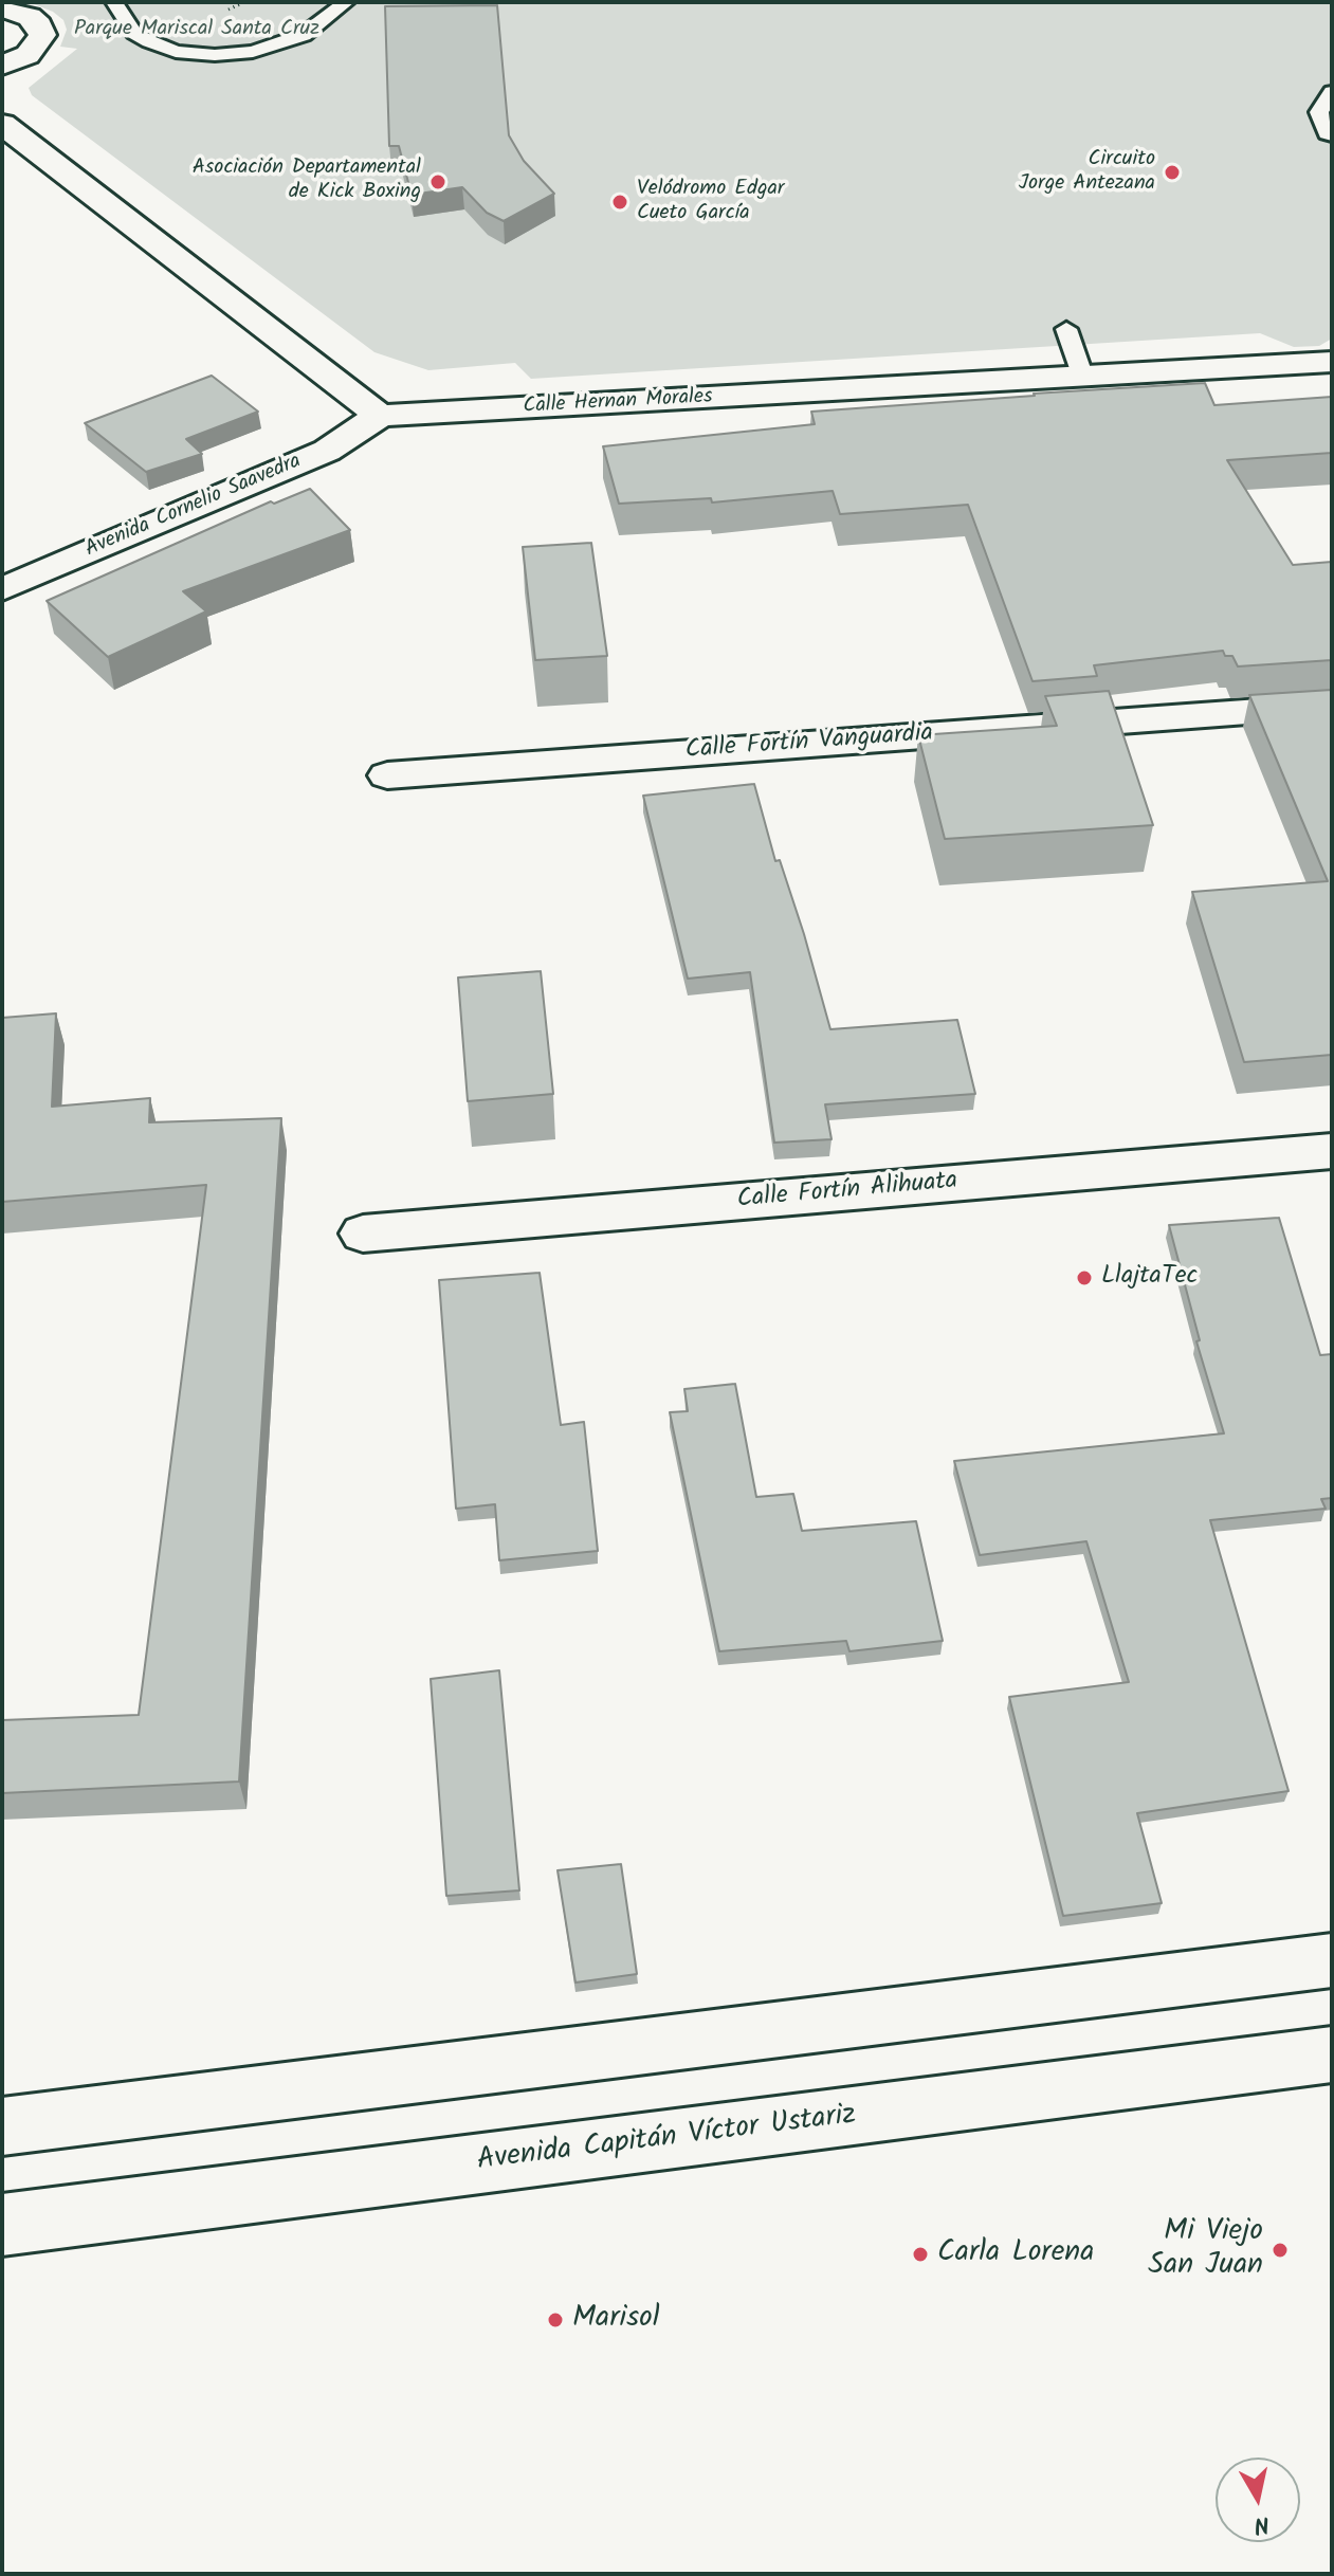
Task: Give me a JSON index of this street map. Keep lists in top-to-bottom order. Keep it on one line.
{"streets":{"street":["Calle Hernan Morales","Avenida Cornelio Saavedra","Calle Fortín Vanguardia","Calle Fortín Alihuata","Avenida Capitán Víctor Ustariz"]},"crossings":[["Calle Hernan Morales","Avenida Cornelio Saavedra"]],"parks":["Parque Mariscal Santa Cruz"],"places":["Circuito Jorge Antezana","Asociación Departamental de Kick Boxing","Velódromo Edgar Cueto García","LlajtaTec","Mi Viejo San Juan","Carla Lorena","Marisol"],"north":"bottom"}
